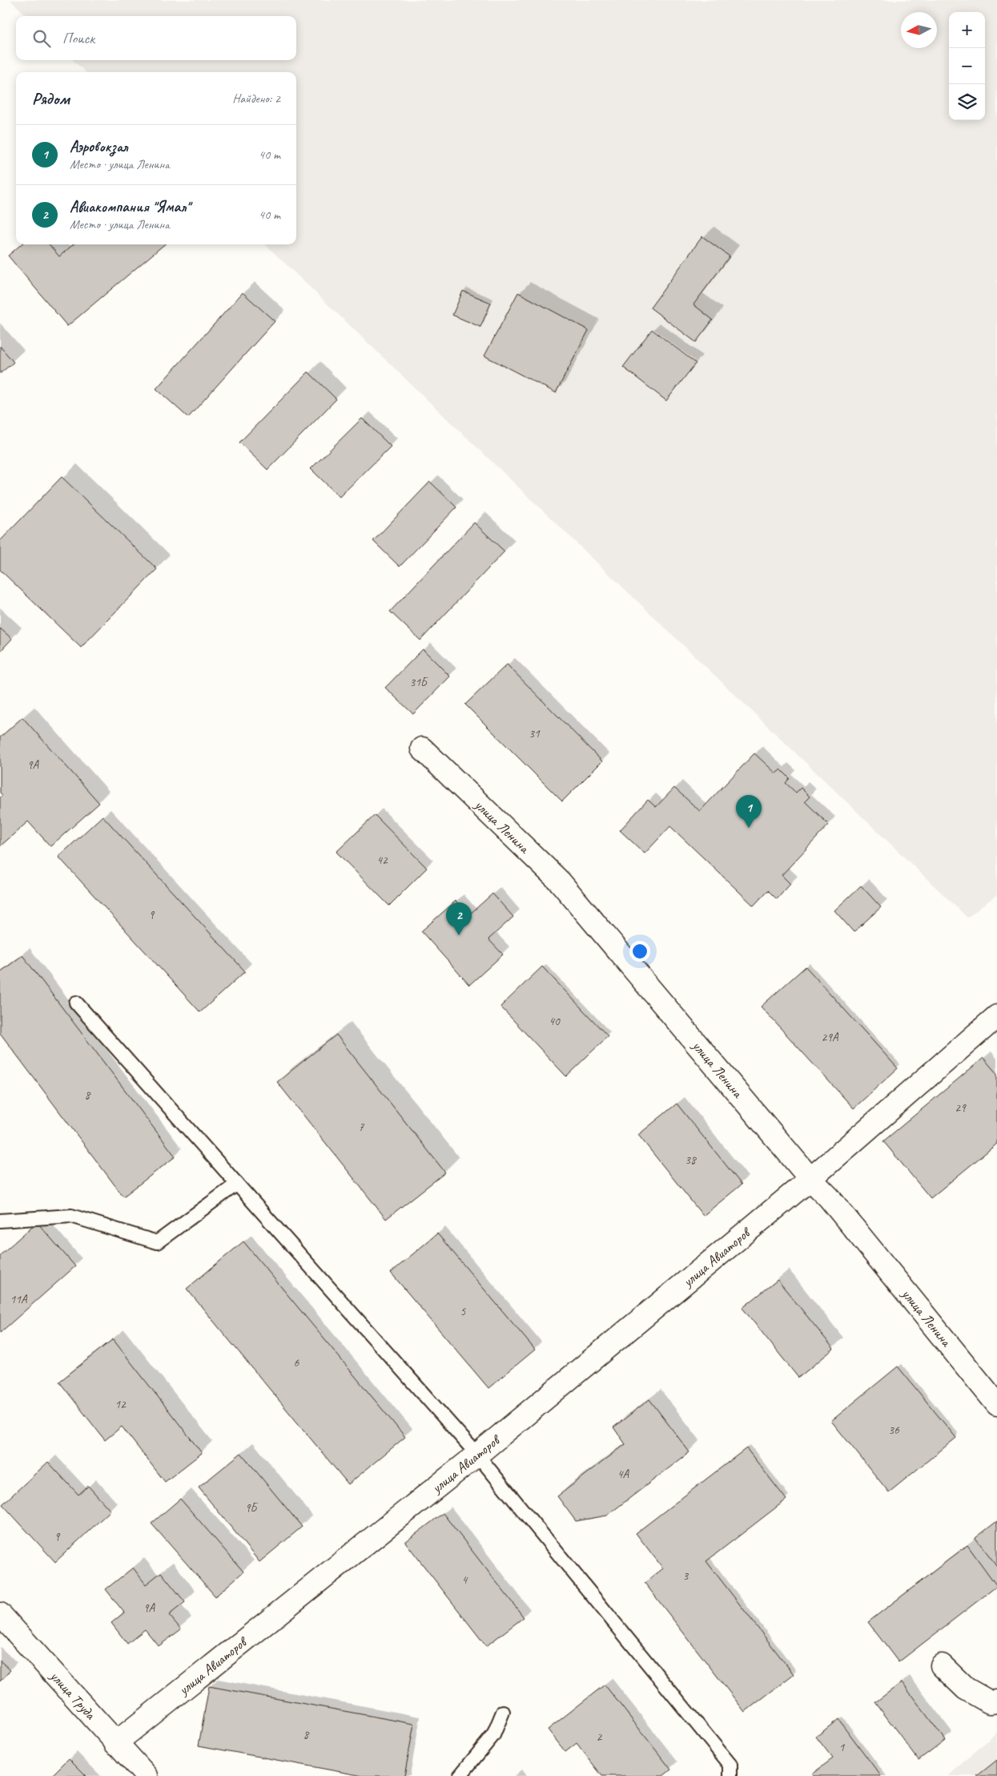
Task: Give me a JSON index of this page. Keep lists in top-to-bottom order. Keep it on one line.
{"streets":{"street":["улица Ленина","улица Авиаторов","улица Труда"]},"crossings":[["улица Ленина","улица Авиаторов"],["улица Авиаторов","улица Труда"]],"house_numbers":["31Б","31","9А","42","9","40","29А","8","29","7","38","11А","5","6","12","36","4А","9Б","9","3","4","9А","8","2","1"],"north":"left","page":{"map_buttons":["+","−"],"search":"Поиск","heading":["Рядом","Найдено: 2"],"list":[{"mark":"1","name":"Аэровокзал","note":"Место · улица Ленина","value":"40 m"},{"mark":"2","name":"Авиакомпания \"Ямал\"","note":"Место · улица Ленина","value":"40 m"}],"pins":["1","2"]}}
